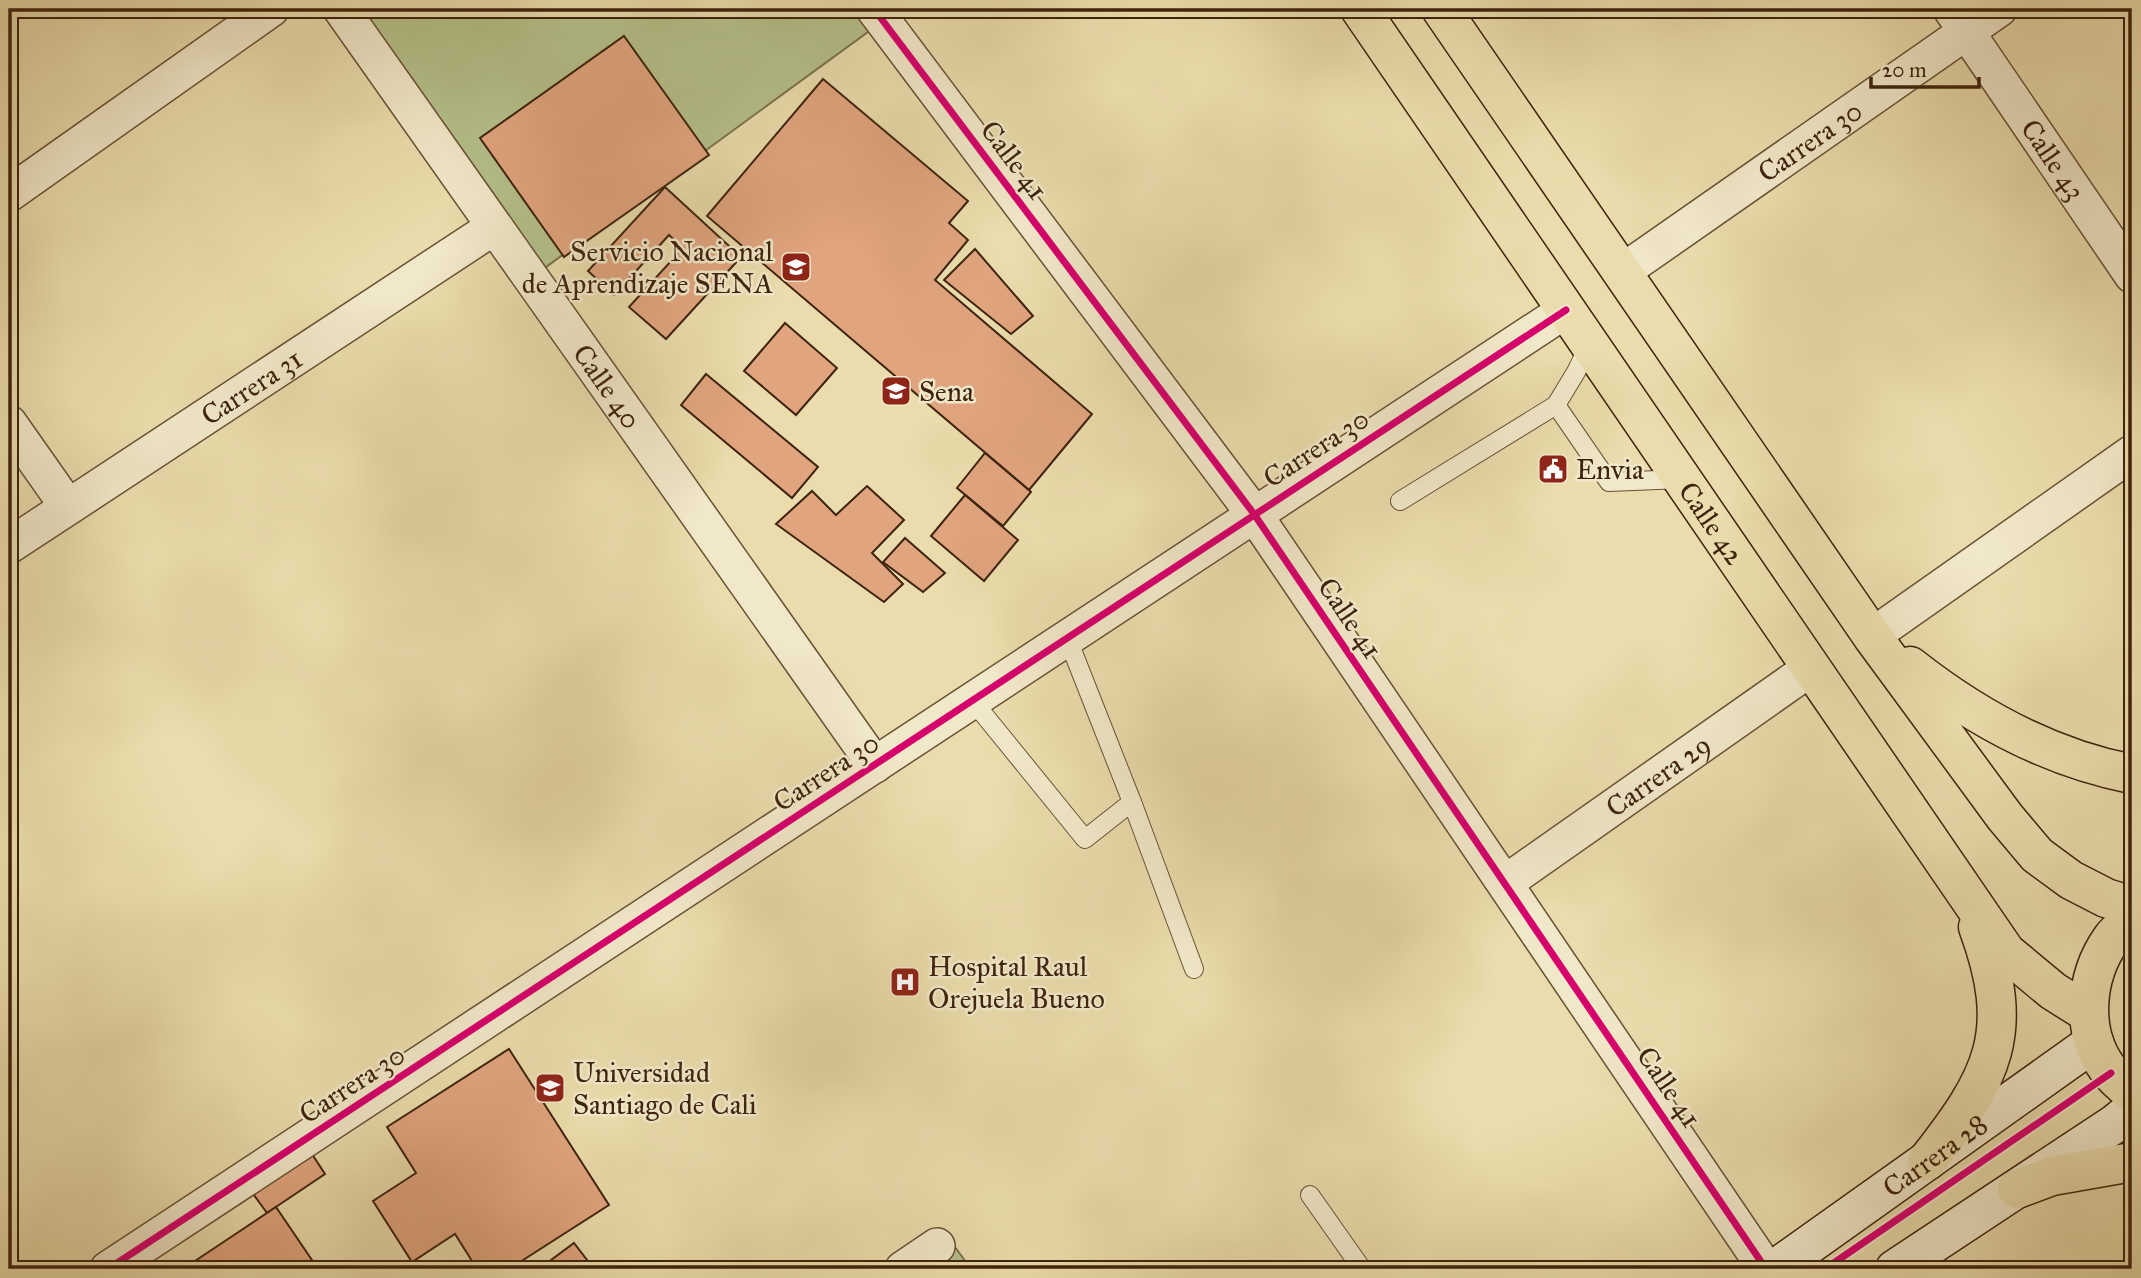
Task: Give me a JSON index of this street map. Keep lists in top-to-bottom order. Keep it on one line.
{"streets":{"main road":["Calle 42","Carrera 28"],"street":["Carrera 30","Calle 43","Calle 41","Carrera 31","Calle 40","Carrera 29"]},"crossings":[["Carrera 30","Calle 43"],["Carrera 30","Calle 41"],["Carrera 30","Calle 40"],["Carrera 30","Calle 42"],["Calle 41","Carrera 29"],["Carrera 31","Calle 40"],["Calle 42","Carrera 29"],["Calle 42","Carrera 28"]],"places":{"school or university":["Servicio Nacional de Aprendizaje SENA","Sena","Universidad Santiago de Cali"],"public building":["Envia"],"hospital":["Hospital Raul Orejuela Bueno"]},"scale_bar":"20 m"}
